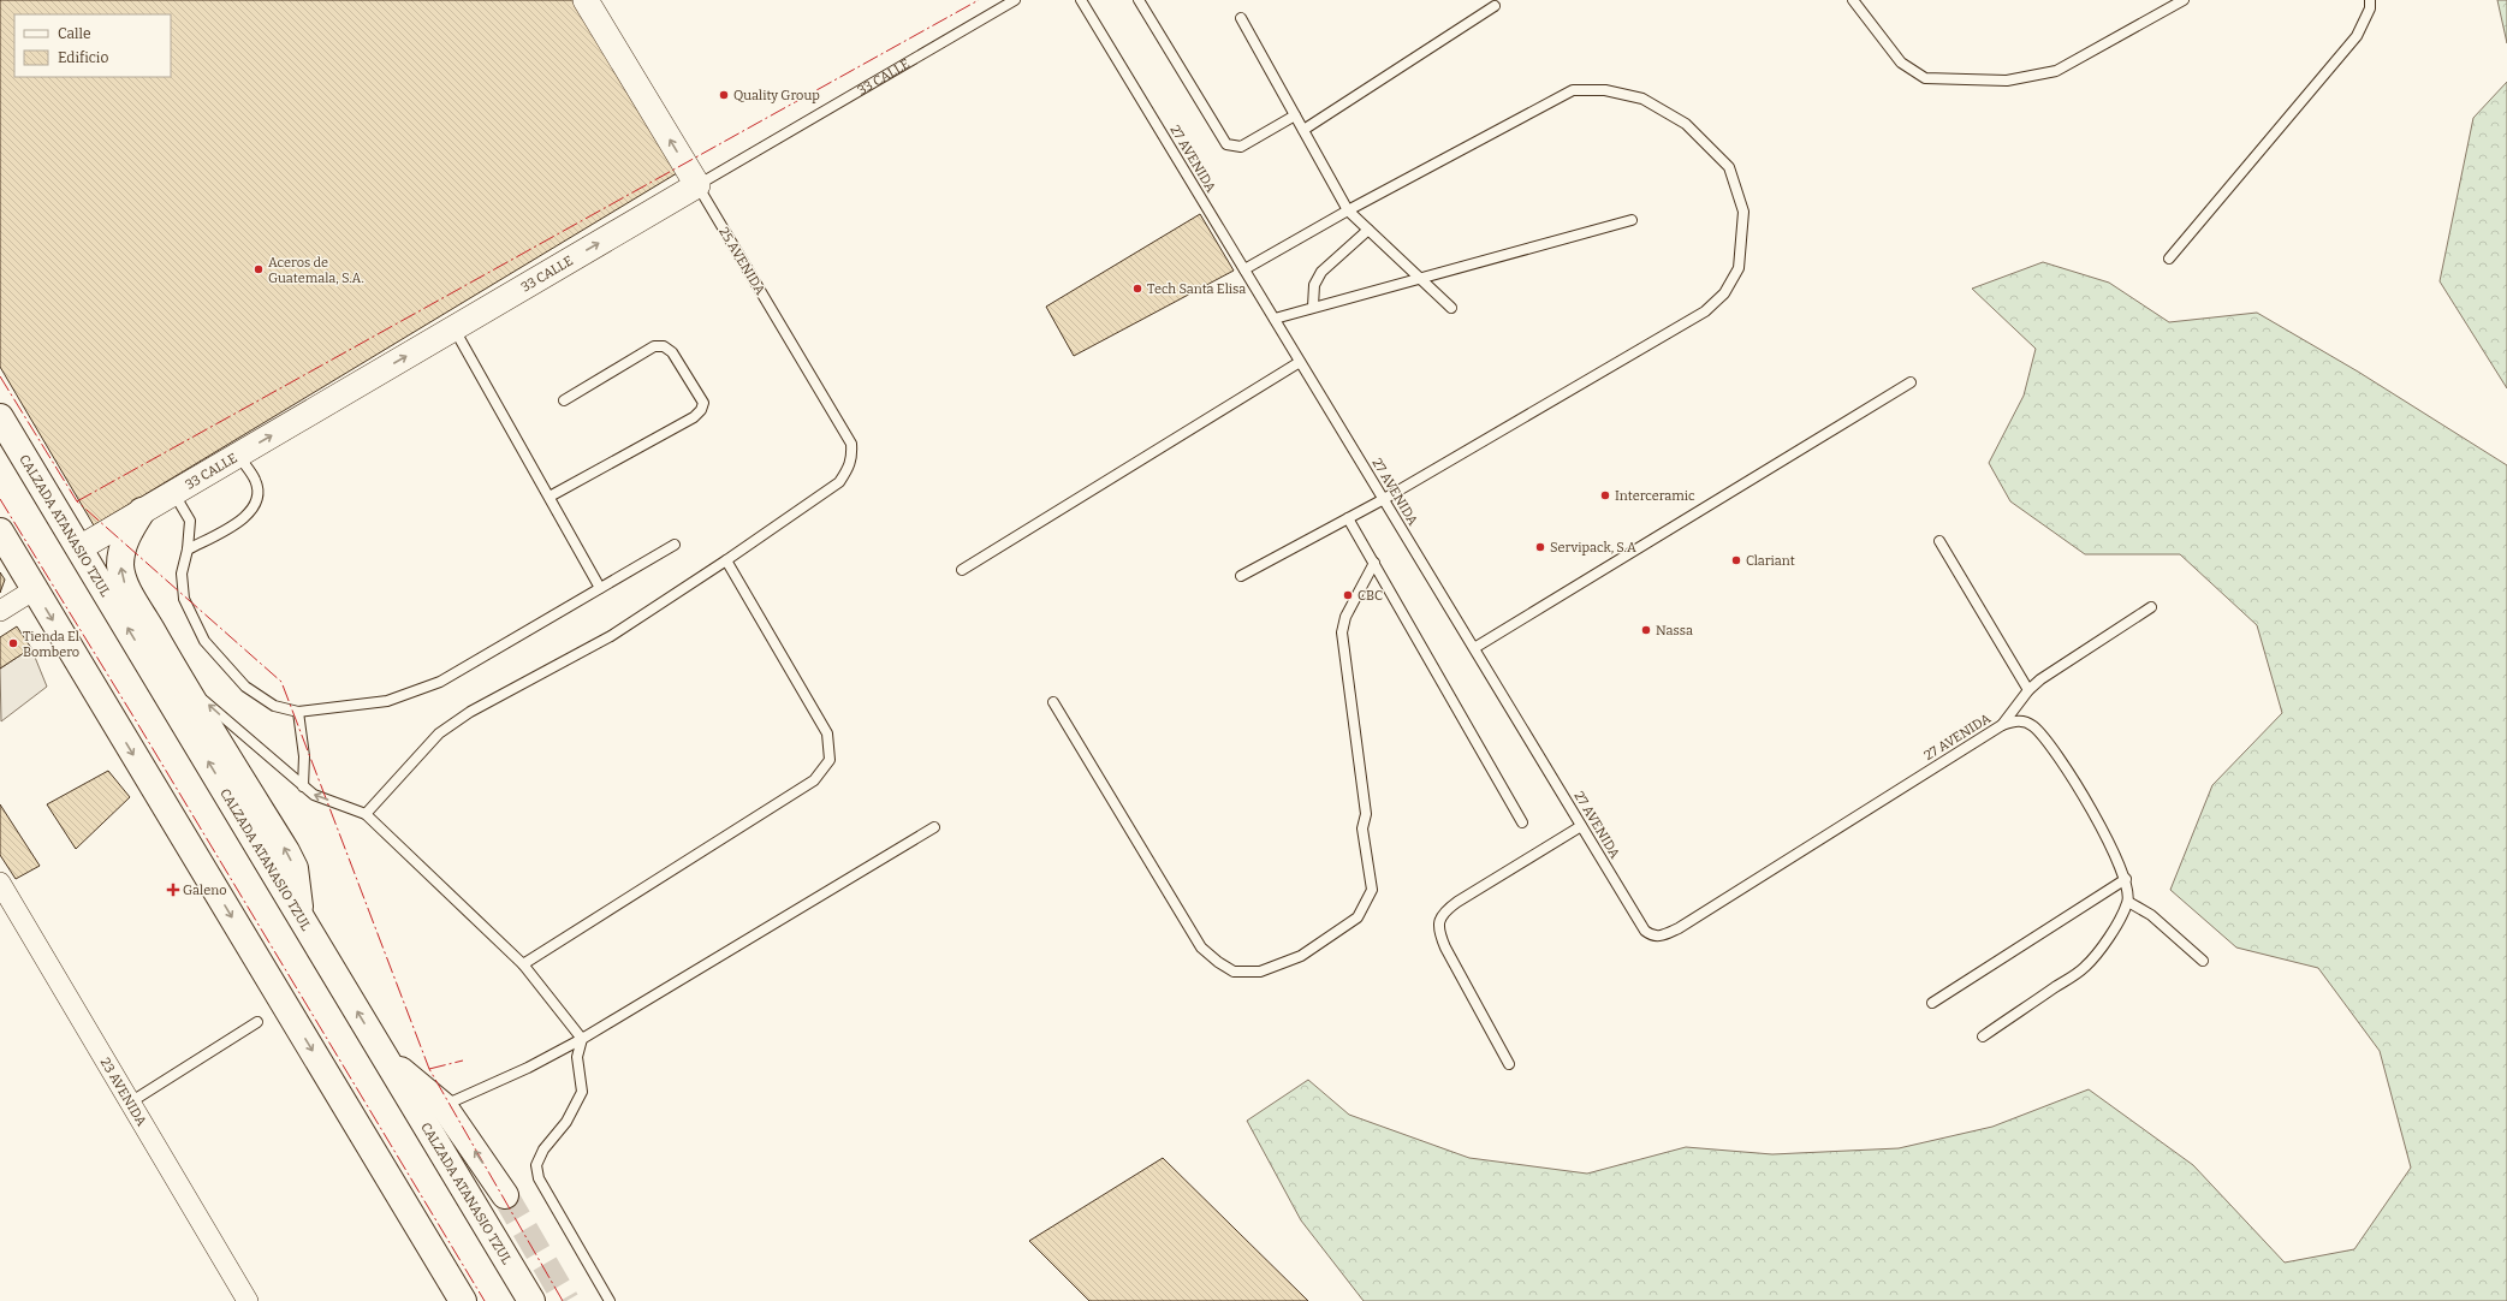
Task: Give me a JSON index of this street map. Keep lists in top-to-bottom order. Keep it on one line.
{"streets":{"main road":["CALZADA ATANASIO TZUL"],"street":["33 CALLE","25 AVENIDA","23 AVENIDA"],"lane":["27 AVENIDA"]},"crossings":[["33 CALLE","25 AVENIDA"],["33 CALLE","CALZADA ATANASIO TZUL"]],"one_way":["33 CALLE"],"places":{"other":["Quality Group","Aceros de Guatemala, S.A.","Tech Santa Elisa","Interceramic","Servipack, S.A","Clariant","CBC","Nassa","Tienda El Bombero"],"health":["Galeno"]},"legend":["Calle","Edificio"]}
